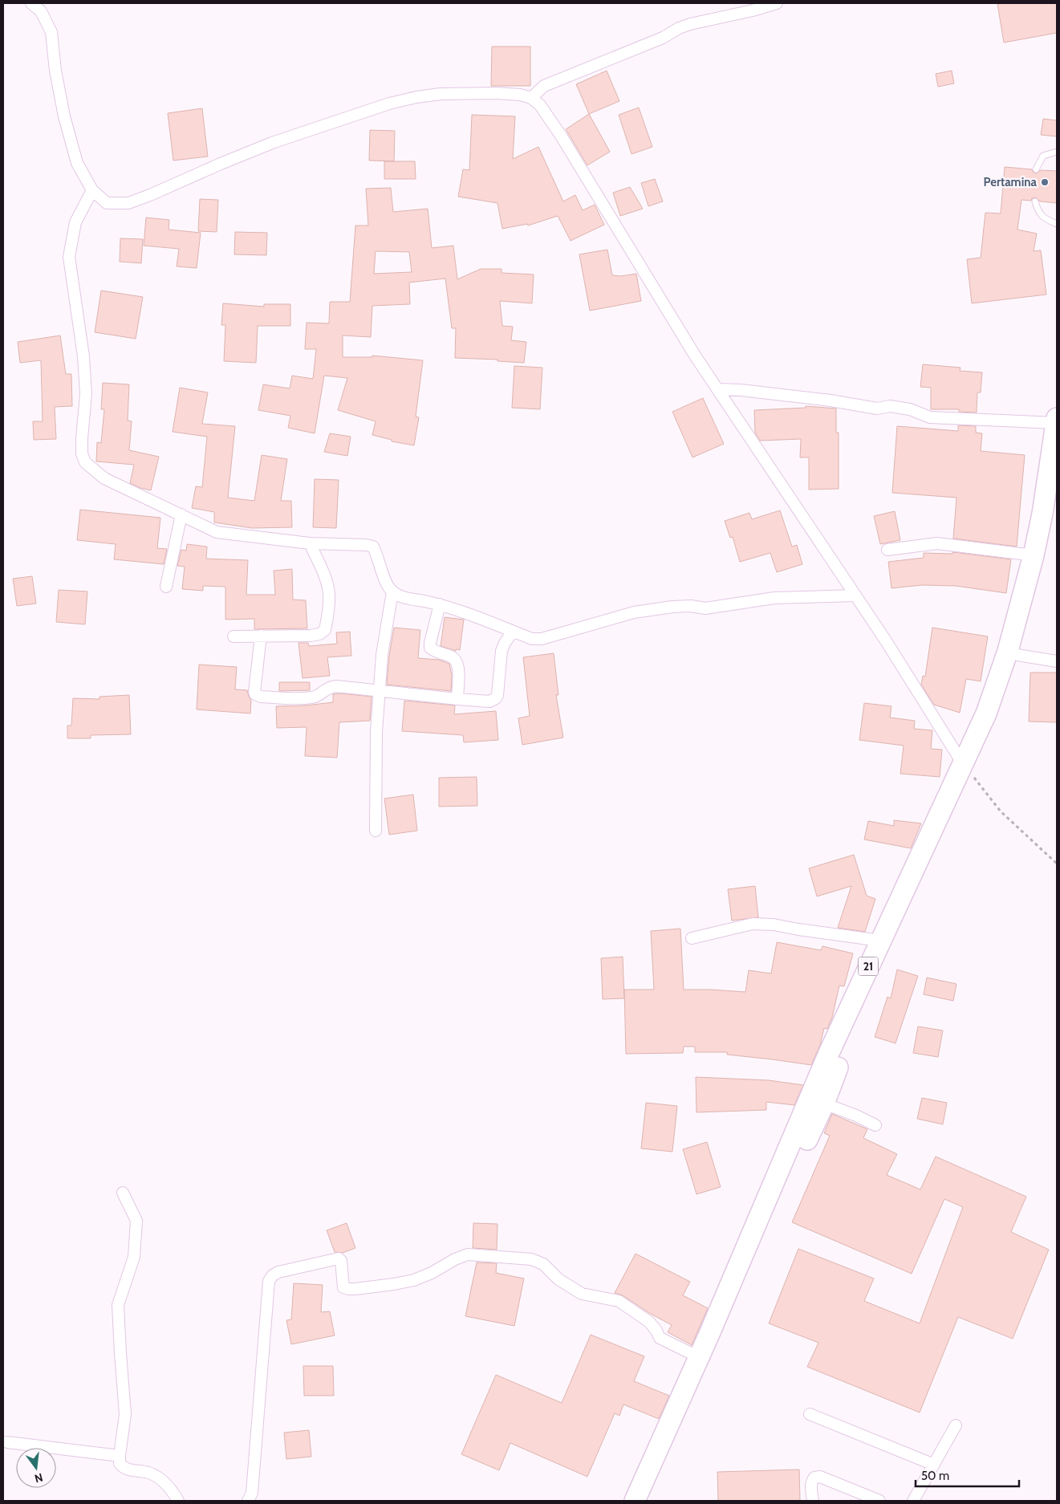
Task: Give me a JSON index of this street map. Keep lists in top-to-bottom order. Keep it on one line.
{"streets":{"highway":["21"]},"places":["Pertamina"],"scale_bar":"50 m","north":"bottom"}
